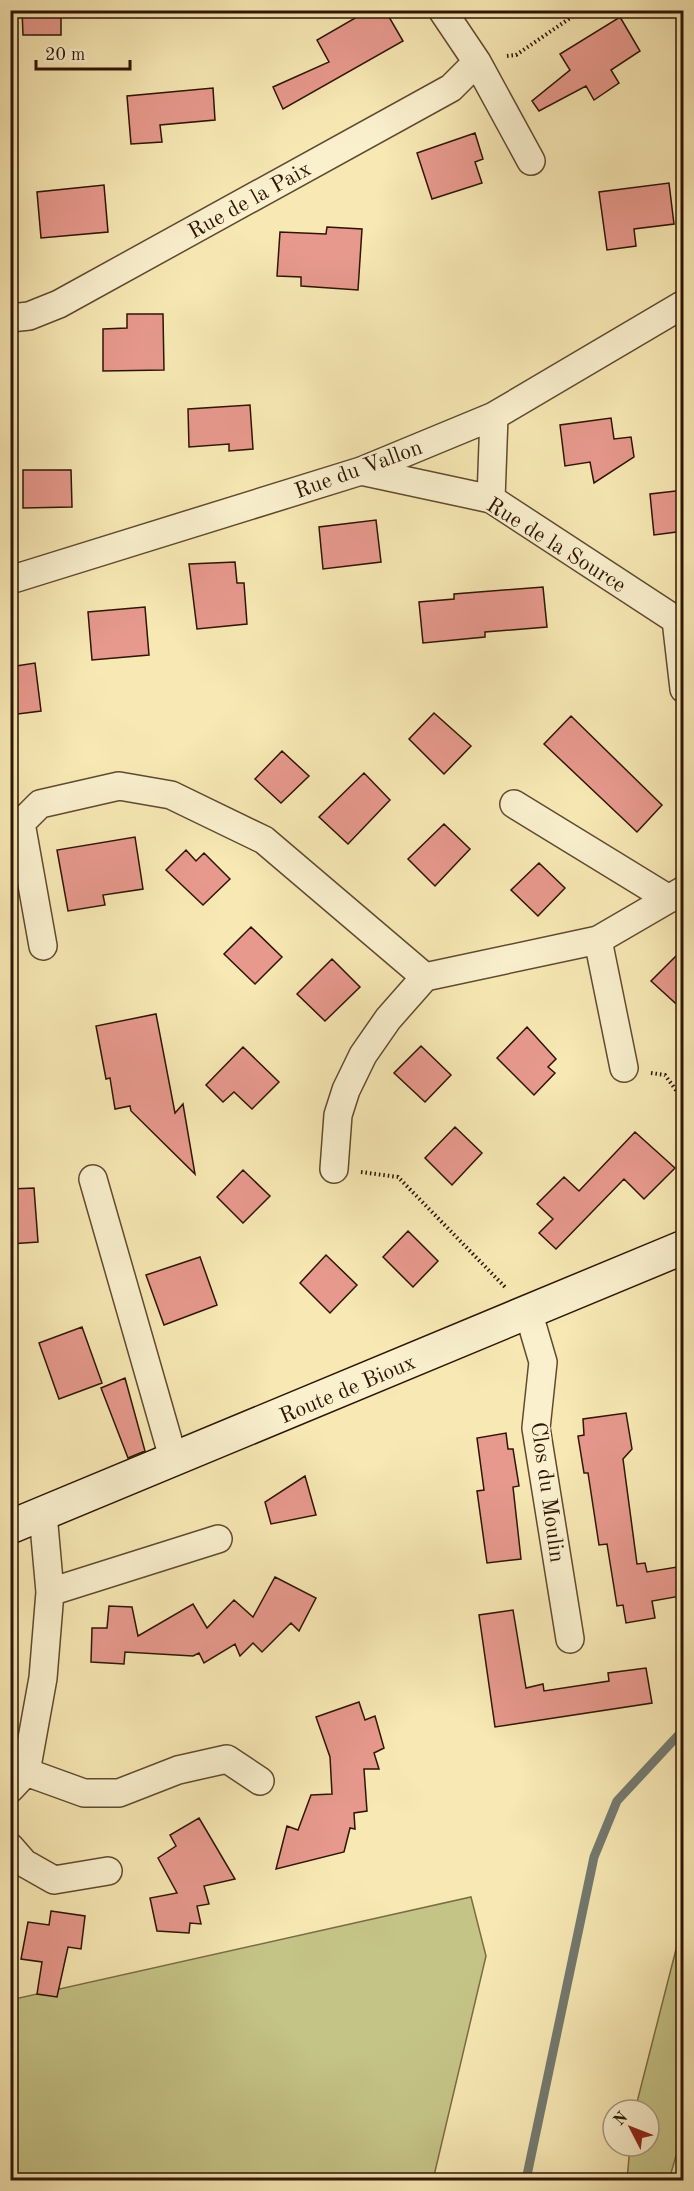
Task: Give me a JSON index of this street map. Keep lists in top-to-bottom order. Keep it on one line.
{"streets":{"main road":["Route de Bioux"],"street":["Rue de la Paix","Rue du Vallon","Rue de la Source","Clos du Moulin"]},"crossings":[["Rue du Vallon","Rue de la Source"],["Route de Bioux","Clos du Moulin"]],"scale_bar":"20 m","north":"top left"}
